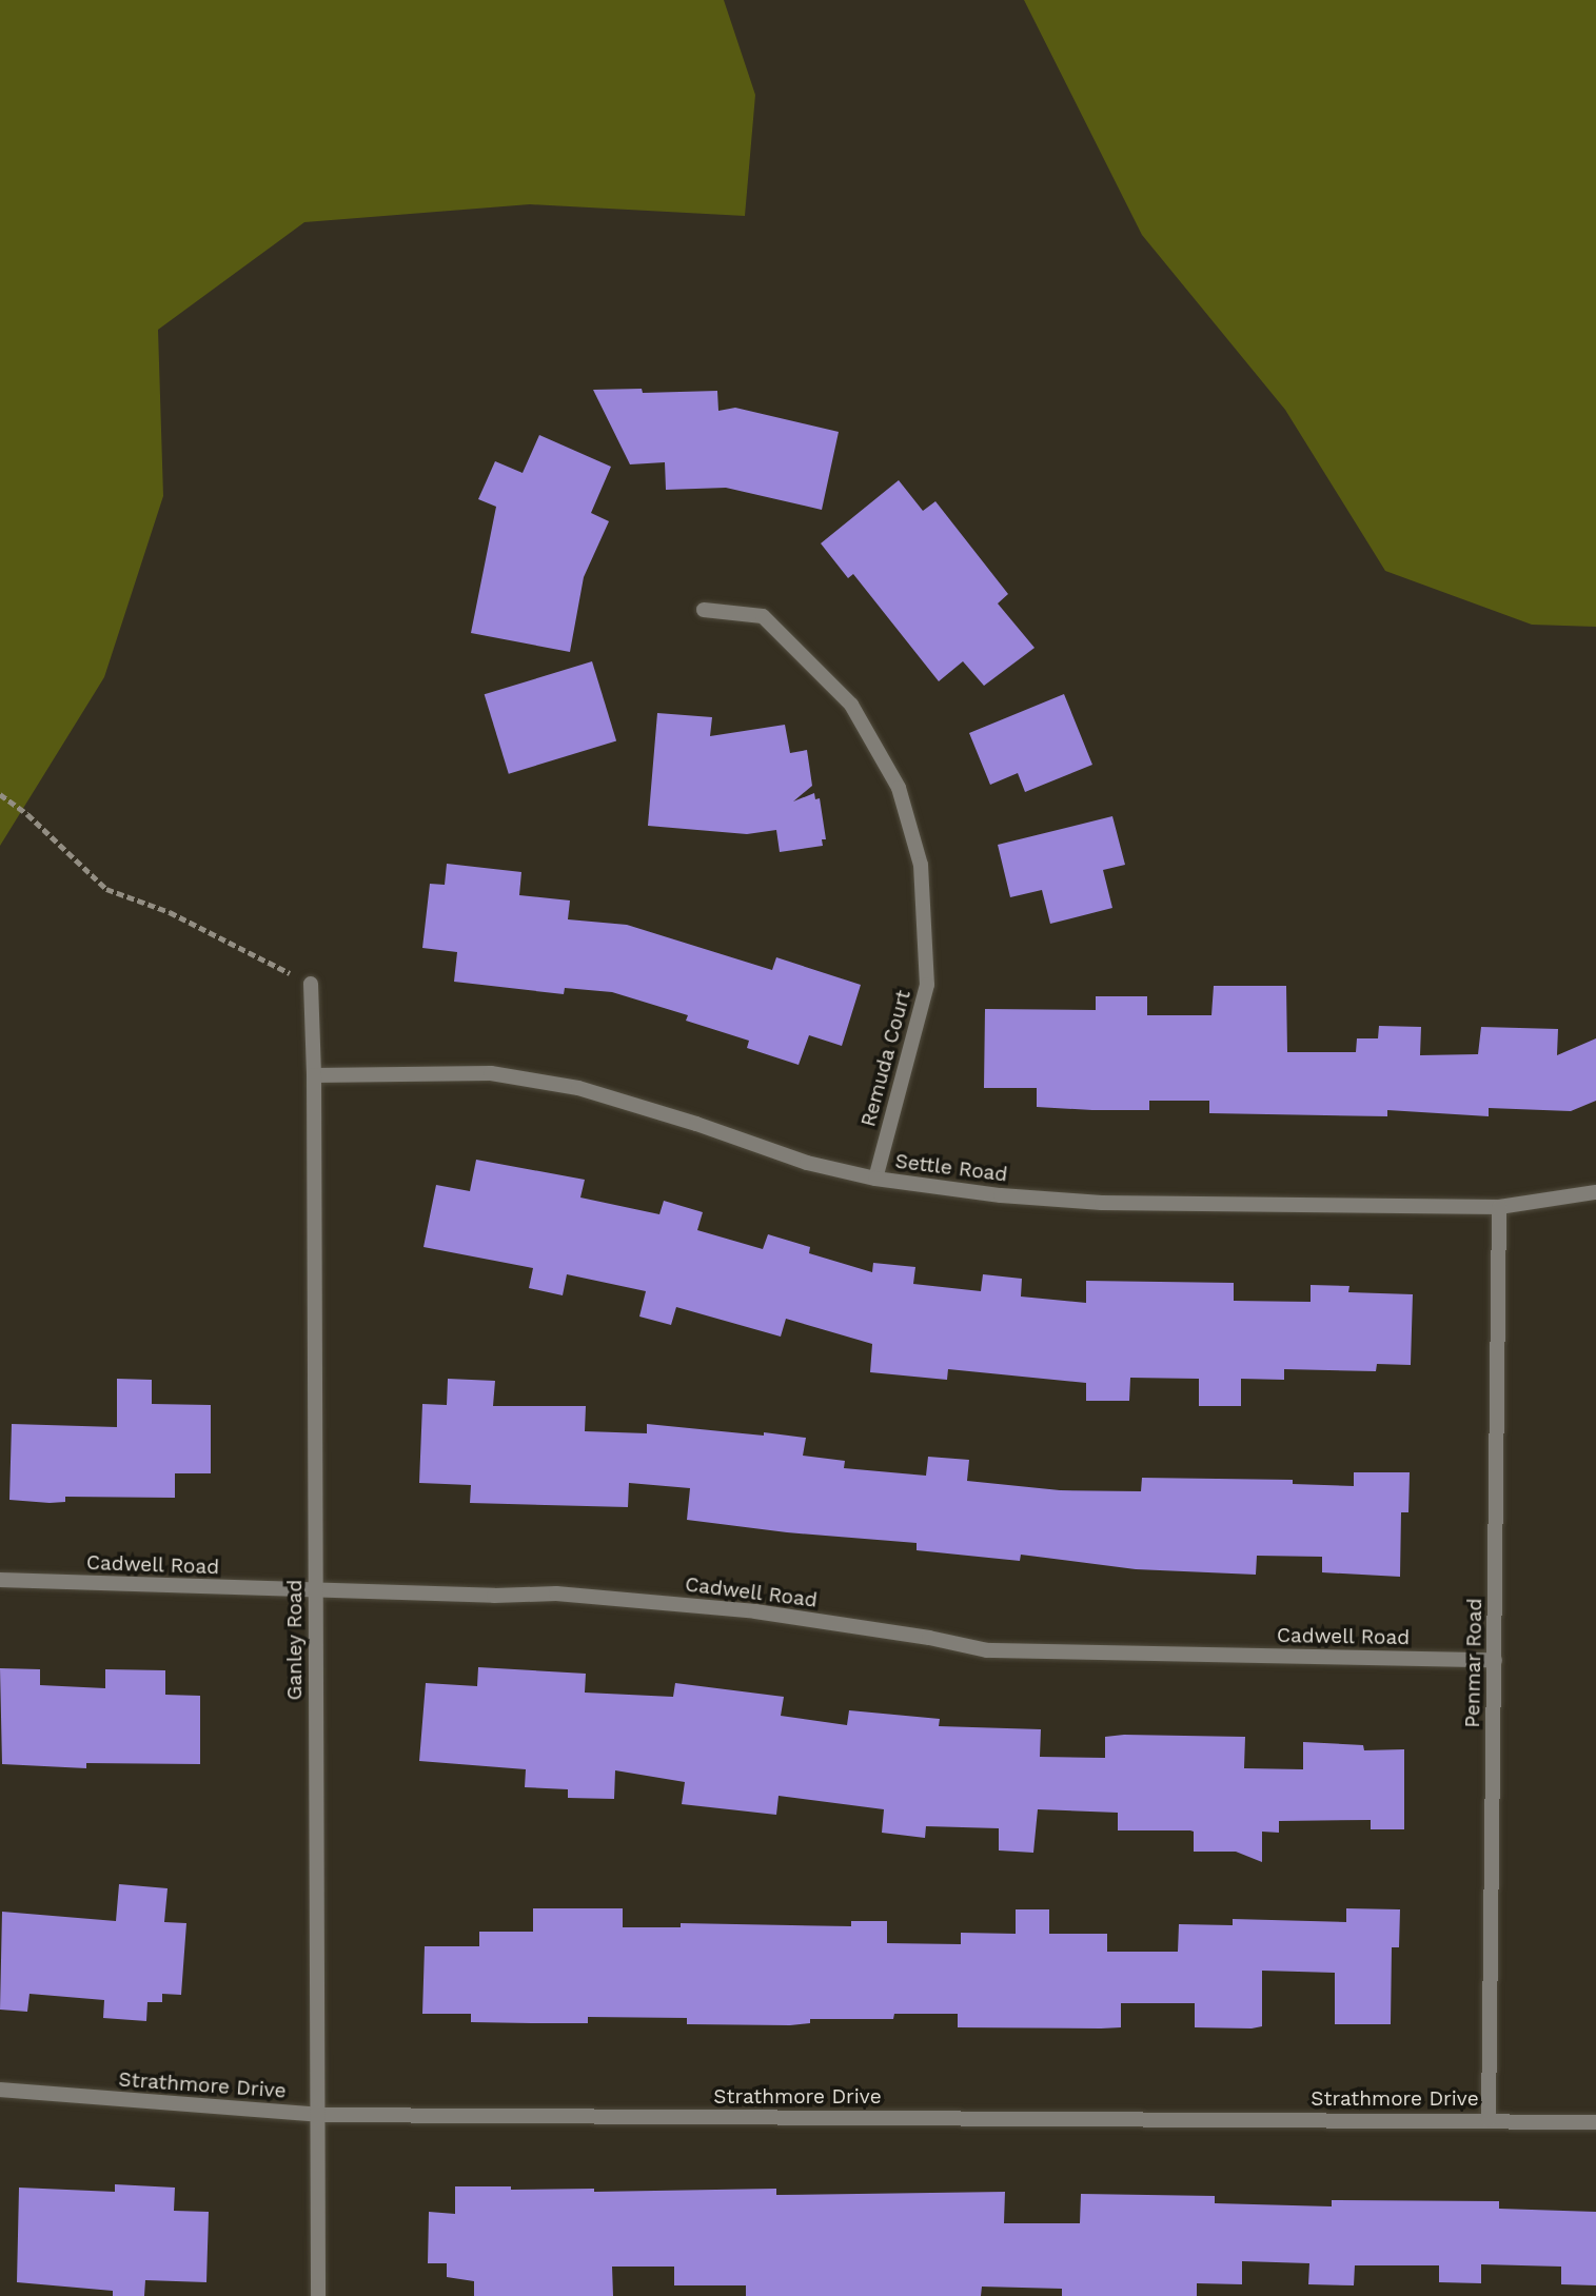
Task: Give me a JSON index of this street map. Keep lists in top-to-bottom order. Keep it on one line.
{"streets":{"street":["Remuda Court","Settle Road","Cadwell Road","Ganley Road","Penmar Road","Strathmore Drive"]},"crossings":[["Remuda Court","Settle Road"],["Settle Road","Ganley Road"],["Settle Road","Penmar Road"],["Cadwell Road","Ganley Road"],["Cadwell Road","Penmar Road"],["Ganley Road","Strathmore Drive"],["Penmar Road","Strathmore Drive"]]}
